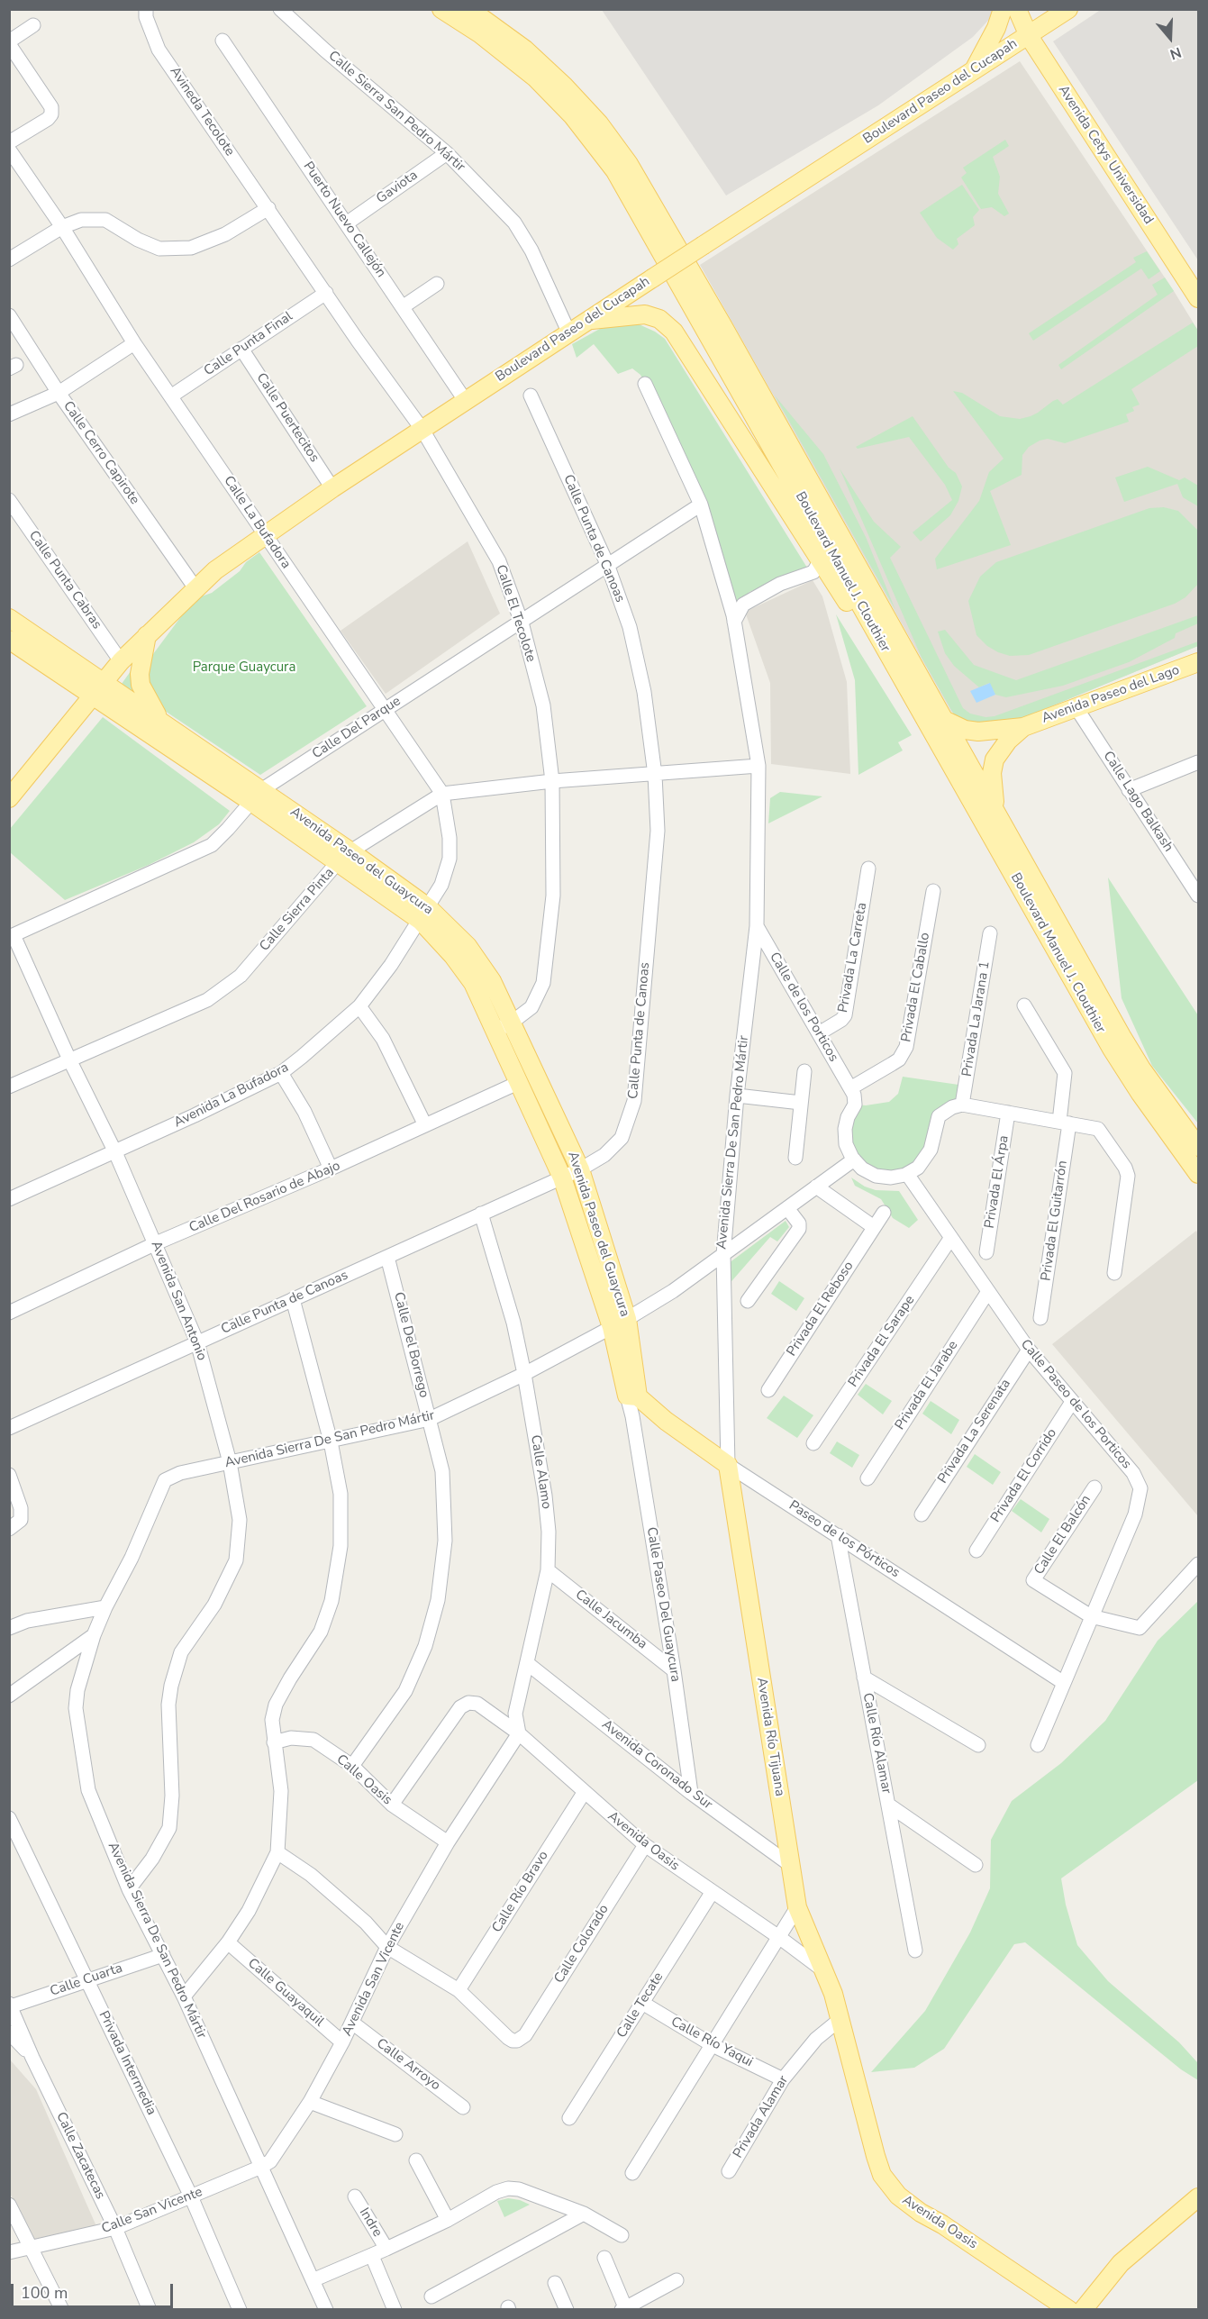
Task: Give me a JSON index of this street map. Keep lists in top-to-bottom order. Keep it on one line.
{"streets":{"main road":["Boulevard Paseo del Cucapah","Avenida Cetys Universidad","Boulevard Manuel J. Clouthier","Avenida Paseo del Lago","Avenida Paseo del Guaycura","Paseo de los Pórticos","Avenida Río Tijuana","Avenida Oasis"],"street":["Avineda Tecolote","Calle Sierra San Pedro Mártir","Gaviota","Puerto Nuevo Callejón","Calle Punta Final","Calle Puertecitos","Calle Cerro Capirote","Calle La Bufadora","Calle Punta de Canoas","Calle Punta Cabras","Calle El Tecolote","Calle Del Parque","Calle Lago Balkash","Calle Sierra Pinta","Privada La Carreta","Privada El Caballo","Calle de los Porticos","Privada La Jarana 1","Avenida La Bufadora","Avenida Sierra De San Pedro Mártir","Privada El Árpa","Calle Del Rosario de Abajo","Privada El Guitarrón","Avenida San Antonio","Privada El Reboso","Privada El Sarape","Calle Del Borrego","Privada El Jarabe","Calle Paseo de los Porticos","Privada La Serenata","Calle Alamo","Privada El Corrido","Calle El Balcón","Calle Paseo Del Guaycura","Calle Jacumba","Calle Río Alamar","Avenida Coronado Sur","Calle Oasis","Calle Río Bravo","Calle Colorado","Avenida San Vicente","Calle Cuarta","Calle Guayaquil","Calle Tecate","Calle Río Yaqui","Privada Intermedia","Calle Arroyo","Privada Alamar","Calle Zacatecas","Calle San Vicente","Indre"]},"crossings":[["Boulevard Paseo del Cucapah","Calle Sierra San Pedro Mártir"],["Boulevard Paseo del Cucapah","Avenida Cetys Universidad"],["Boulevard Paseo del Cucapah","Puerto Nuevo Callejón"],["Boulevard Paseo del Cucapah","Calle Puertecitos"],["Boulevard Paseo del Cucapah","Calle Cerro Capirote"],["Boulevard Paseo del Cucapah","Calle La Bufadora"],["Boulevard Paseo del Cucapah","Calle Punta Cabras"],["Boulevard Paseo del Cucapah","Calle El Tecolote"],["Boulevard Paseo del Cucapah","Avenida Paseo del Guaycura"],["Avineda Tecolote","Calle El Tecolote"],["Calle Sierra San Pedro Mártir","Gaviota"],["Gaviota","Puerto Nuevo Callejón"],["Calle Punta Final","Calle Puertecitos"],["Calle Punta Final","Calle La Bufadora"],["Calle Punta Final","Calle El Tecolote"],["Calle La Bufadora","Calle Del Parque"],["Calle La Bufadora","Avenida Paseo del Guaycura"],["Calle La Bufadora","Calle Sierra Pinta"],["Calle La Bufadora","Avenida La Bufadora"],["Calle Punta de Canoas","Calle Del Parque"],["Calle Punta de Canoas","Avenida Paseo del Guaycura"],["Calle Punta de Canoas","Calle Sierra Pinta"],["Calle Punta de Canoas","Avenida San Antonio"],["Calle Punta de Canoas","Calle Del Borrego"],["Calle Punta de Canoas","Calle Alamo"],["Calle El Tecolote","Calle Del Parque"],["Calle El Tecolote","Avenida Paseo del Guaycura"],["Calle El Tecolote","Calle Sierra Pinta"],["Avenida Paseo del Lago","Calle Lago Balkash"],["Calle Del Parque","Avenida Paseo del Guaycura"],["Calle Del Parque","Avenida Sierra De San Pedro Mártir"],["Calle Del Parque","Avenida San Antonio"],["Avenida Paseo del Guaycura","Calle Sierra Pinta"],["Avenida Paseo del Guaycura","Avenida La Bufadora"],["Avenida Paseo del Guaycura","Avenida Sierra De San Pedro Mártir"],["Avenida Paseo del Guaycura","Calle Del Rosario de Abajo"],["Avenida Paseo del Guaycura","Paseo de los Pórticos"],["Avenida Paseo del Guaycura","Calle Paseo Del Guaycura"],["Calle Sierra Pinta","Avenida Sierra De San Pedro Mártir"],["Calle Sierra Pinta","Avenida San Antonio"],["Privada La Carreta","Calle de los Porticos"],["Privada El Caballo","Calle de los Porticos"],["Calle de los Porticos","Avenida Sierra De San Pedro Mártir"],["Avenida La Bufadora","Avenida San Antonio"],["Avenida Sierra De San Pedro Mártir","Avenida San Antonio"],["Avenida Sierra De San Pedro Mártir","Calle Del Borrego"],["Avenida Sierra De San Pedro Mártir","Calle Alamo"],["Avenida Sierra De San Pedro Mártir","Avenida Río Tijuana"],["Avenida Sierra De San Pedro Mártir","Avenida San Vicente"],["Avenida Sierra De San Pedro Mártir","Calle Cuarta"],["Avenida Sierra De San Pedro Mártir","Calle San Vicente"],["Calle Del Rosario de Abajo","Avenida San Antonio"],["Privada El Sarape","Calle Paseo de los Porticos"],["Calle Del Borrego","Calle Oasis"],["Privada El Jarabe","Calle Paseo de los Porticos"],["Calle Paseo de los Porticos","Privada La Serenata"],["Calle Paseo de los Porticos","Privada El Corrido"],["Calle Paseo de los Porticos","Calle El Balcón"],["Calle Paseo de los Porticos","Paseo de los Pórticos"],["Calle Alamo","Calle Jacumba"],["Calle Alamo","Avenida Coronado Sur"],["Calle Alamo","Avenida Oasis"],["Calle Alamo","Avenida San Vicente"],["Paseo de los Pórticos","Calle Paseo Del Guaycura"],["Paseo de los Pórticos","Avenida Río Tijuana"],["Paseo de los Pórticos","Calle Río Alamar"],["Calle Paseo Del Guaycura","Calle Jacumba"],["Calle Paseo Del Guaycura","Avenida Coronado Sur"],["Avenida Río Tijuana","Avenida Coronado Sur"],["Avenida Río Tijuana","Avenida Oasis"],["Calle Oasis","Avenida Oasis"],["Calle Oasis","Avenida San Vicente"],["Avenida Oasis","Calle Río Bravo"],["Avenida Oasis","Calle Colorado"],["Avenida Oasis","Avenida San Vicente"],["Avenida Oasis","Calle Tecate"],["Avenida Oasis","Privada Alamar"],["Calle Río Bravo","Calle Colorado"],["Avenida San Vicente","Calle Guayaquil"],["Avenida San Vicente","Calle Arroyo"],["Avenida San Vicente","Calle San Vicente"],["Calle Cuarta","Privada Intermedia"],["Calle Cuarta","Calle Zacatecas"],["Calle Tecate","Calle Río Yaqui"],["Calle Río Yaqui","Privada Alamar"],["Privada Intermedia","Calle San Vicente"],["Calle Zacatecas","Calle San Vicente"]],"parks":["Parque Guaycura"],"scale_bar":"100 m","north":"bottom"}
